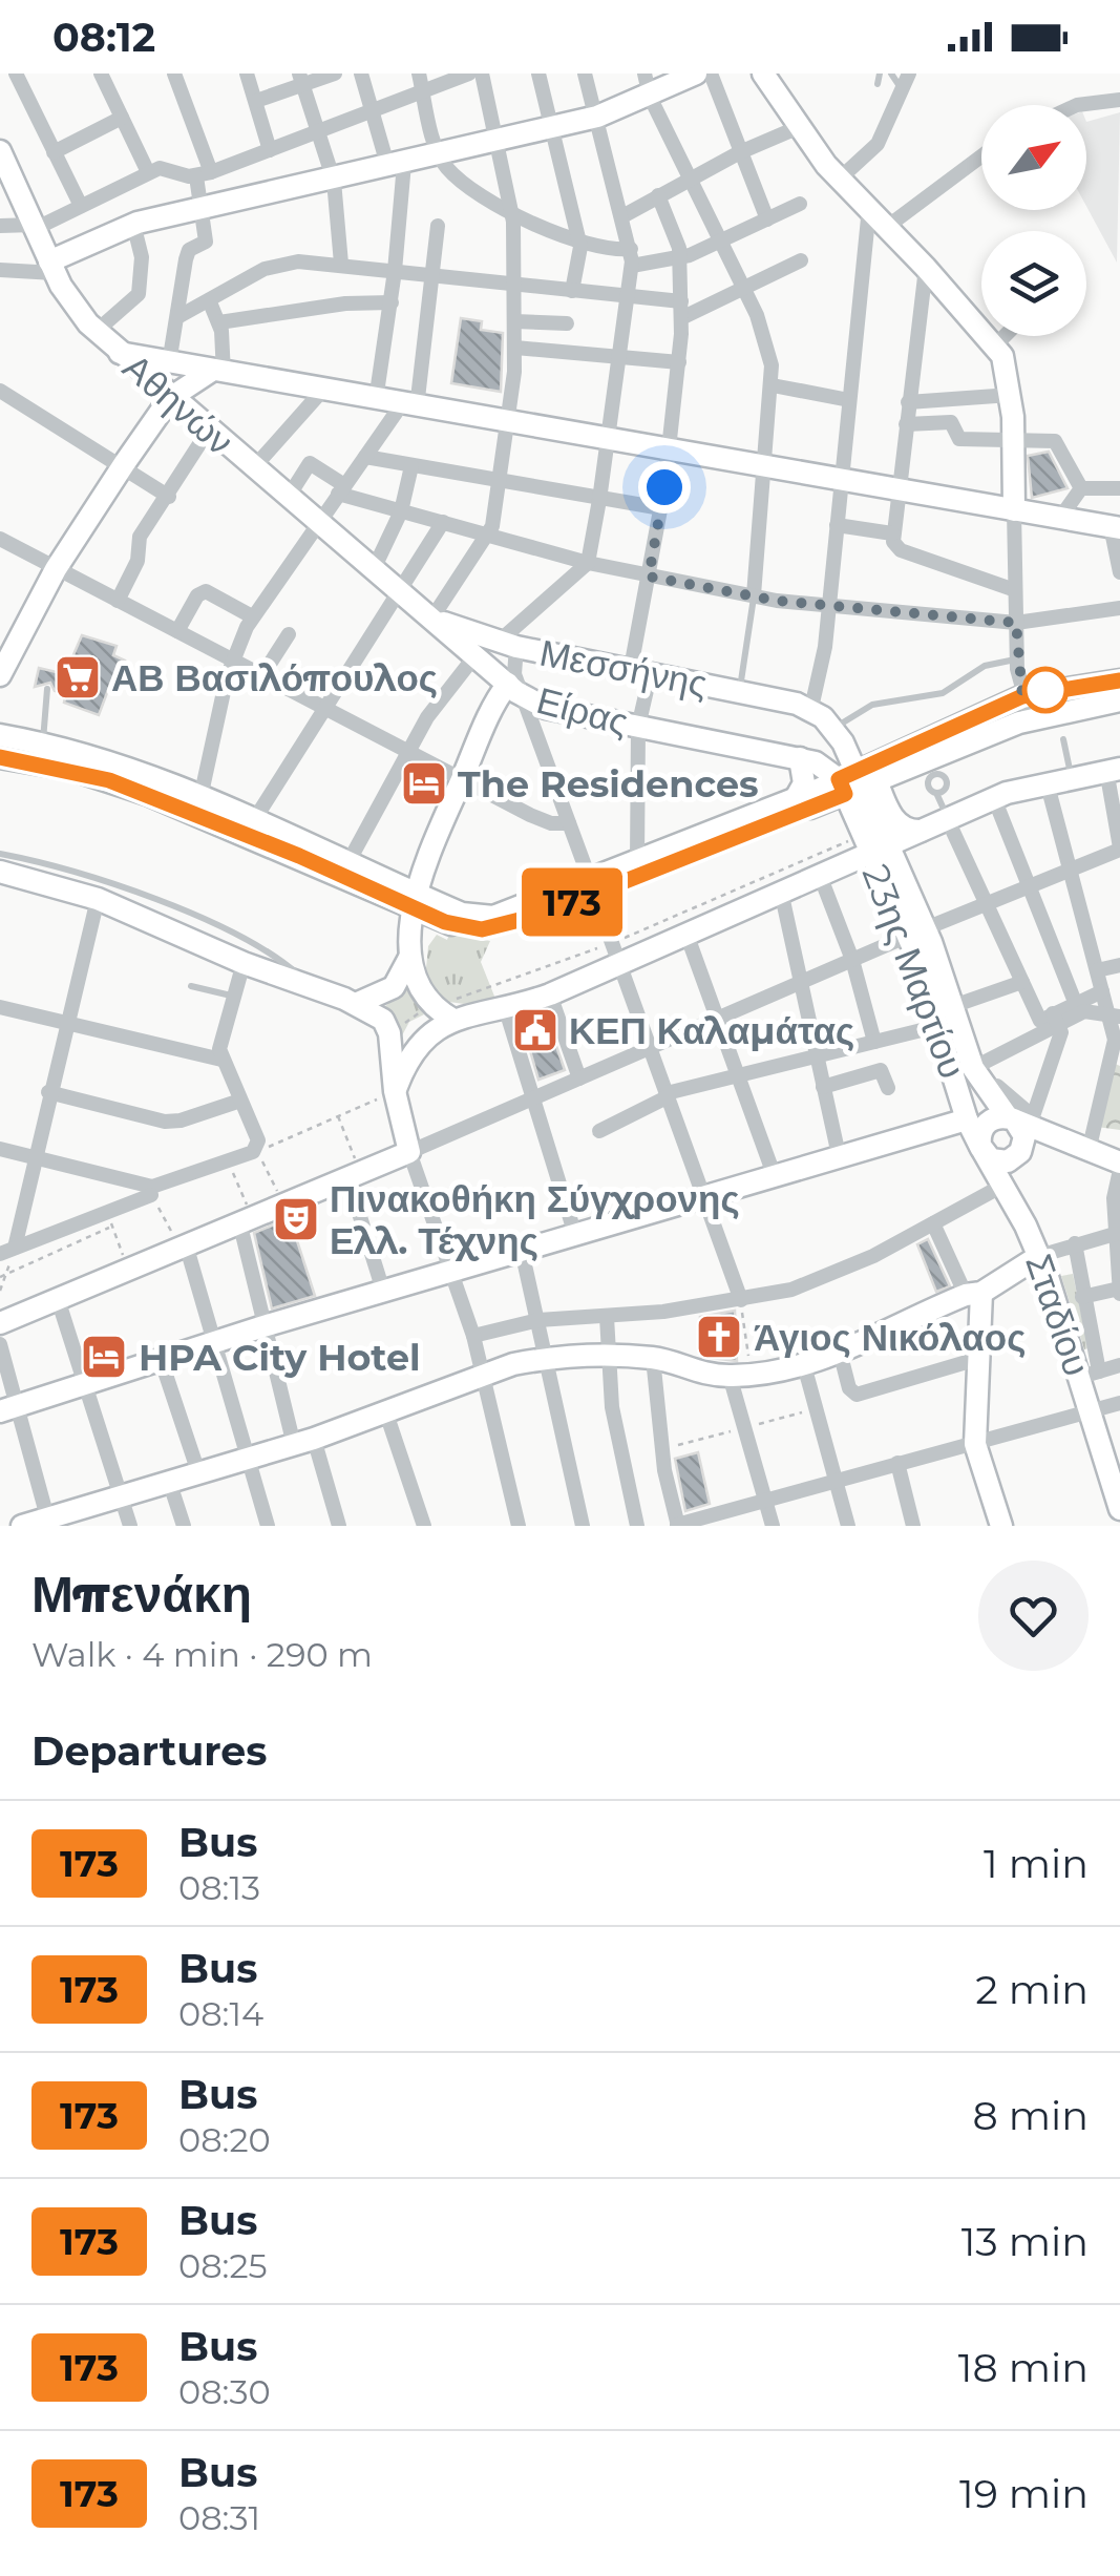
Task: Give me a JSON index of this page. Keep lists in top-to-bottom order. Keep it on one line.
{"streets":{"street":["Αθηνών","Μεσσήνης","Είρας","23ης Μαρτίου","Σταδίου"]},"crossings":[["Αθηνών","Μεσσήνης"],["Αθηνών","Είρας"],["Μεσσήνης","Είρας"],["Είρας","23ης Μαρτίου"],["23ης Μαρτίου","Σταδίου"]],"places":{"supermarket":["ΑΒ Βασιλόπουλος"],"hotel":["The Residences","HPA City Hotel"],"public building":["ΚΕΠ Καλαμάτας"],"theatre":["Πινακοθήκη Σύγχρονης Ελλ. Τέχνης"],"church":["Άγιος Νικόλαος"]},"lines":["bus line 173"],"north":"top right","page":{"status":"08:12","on_map":"173","heading":[["Μπενάκη","Walk · 4 min · 290 m"],"Departures"],"list":[{"mark":"173","name":"Bus","note":"08:13","value":"1 min"},{"mark":"173","name":"Bus","note":"08:14","value":"2 min"},{"mark":"173","name":"Bus","note":"08:20","value":"8 min"},{"mark":"173","name":"Bus","note":"08:25","value":"13 min"},{"mark":"173","name":"Bus","note":"08:30","value":"18 min"},{"mark":"173","name":"Bus","note":"08:31","value":"19 min"}]}}
